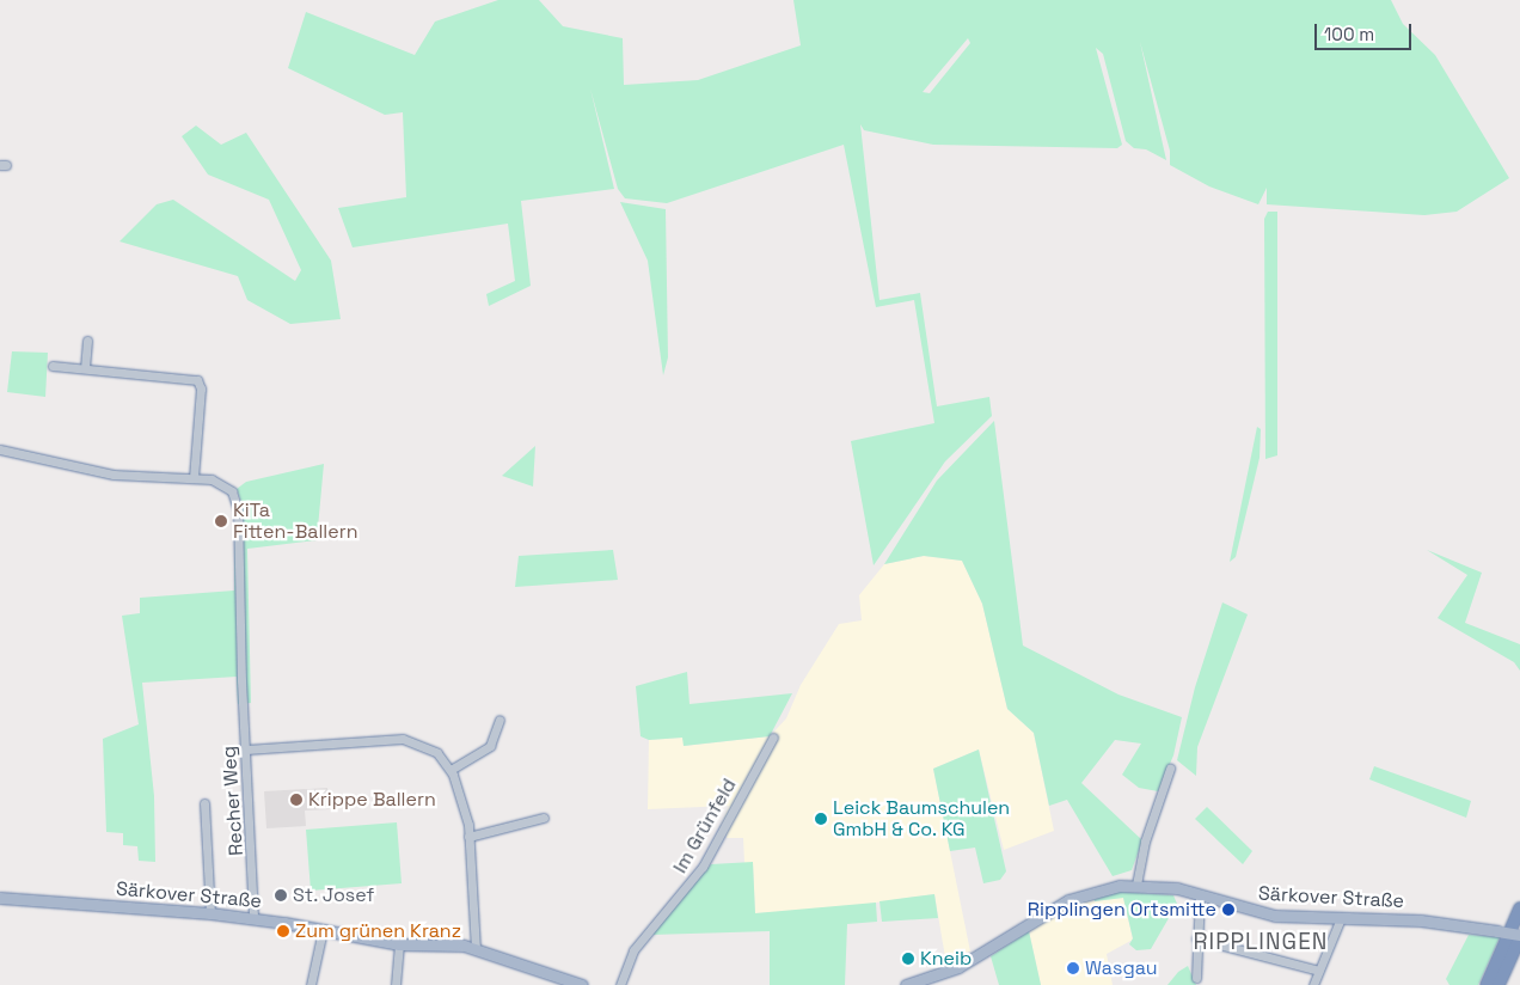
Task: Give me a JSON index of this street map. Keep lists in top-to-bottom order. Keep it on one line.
{"streets":{"main road":["Särkover Straße"],"street":["Recher Weg","Im Grünfeld"]},"crossings":[["Recher Weg","Särkover Straße"]],"districts":["RIPPLINGEN"],"places":["KiTa Fitten-Ballern","Krippe Ballern","Leick Baumschulen GmbH & Co. KG","St. Josef","Ripplingen Ortsmitte","Zum grünen Kranz","Kneib","Wasgau"],"scale_bar":"100 m"}
